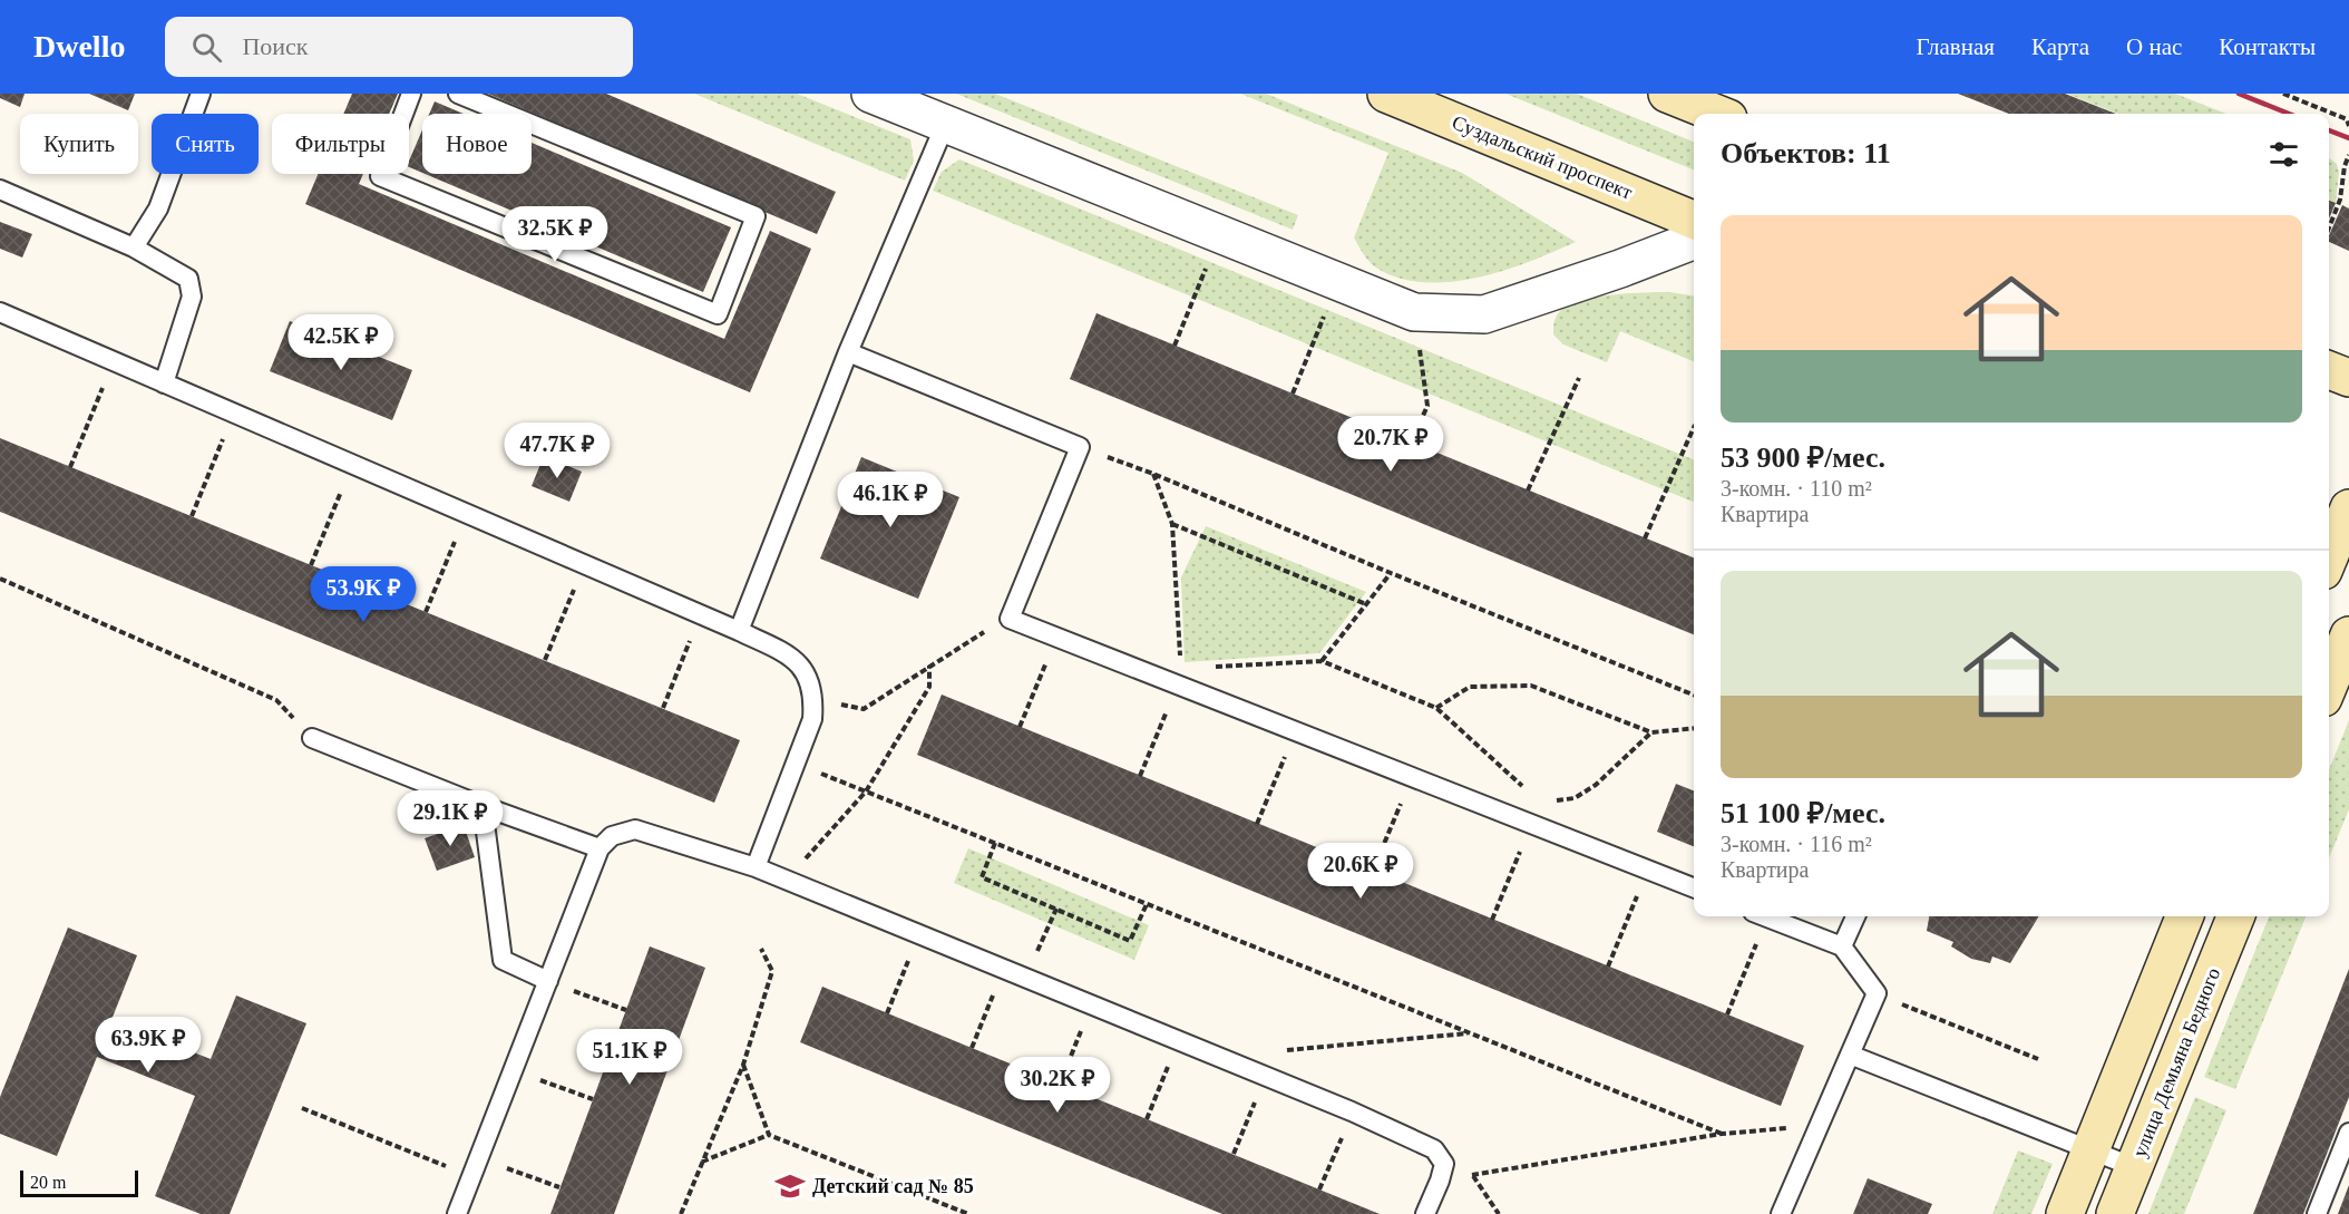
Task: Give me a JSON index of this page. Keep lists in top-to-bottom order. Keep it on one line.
{"streets":{"street":["Суздальский проспект","улица Демьяна Бедного"]},"places":{"school or university":["Детский сад № 85"]},"scale_bar":"20 m","page":{"header":"Dwello","search":"Поиск","nav":["Главная","Карта","О нас","Контакты"],"chip":["Купить","Снять","Фильтры","Новое"],"heading":"Объектов: 11","list":[{"name":"53 900 ₽/мес.","note":"3-комн. · 110 m² · Квартира"},{"name":"51 100 ₽/мес.","note":"3-комн. · 116 m² · Квартира"}],"price":["32.5K ₽","42.5K ₽","20.7K ₽","47.7K ₽","46.1K ₽","53.9K ₽","29.1K ₽","20.6K ₽","63.9K ₽","51.1K ₽","30.2K ₽"],"scale":"20 m"}}
